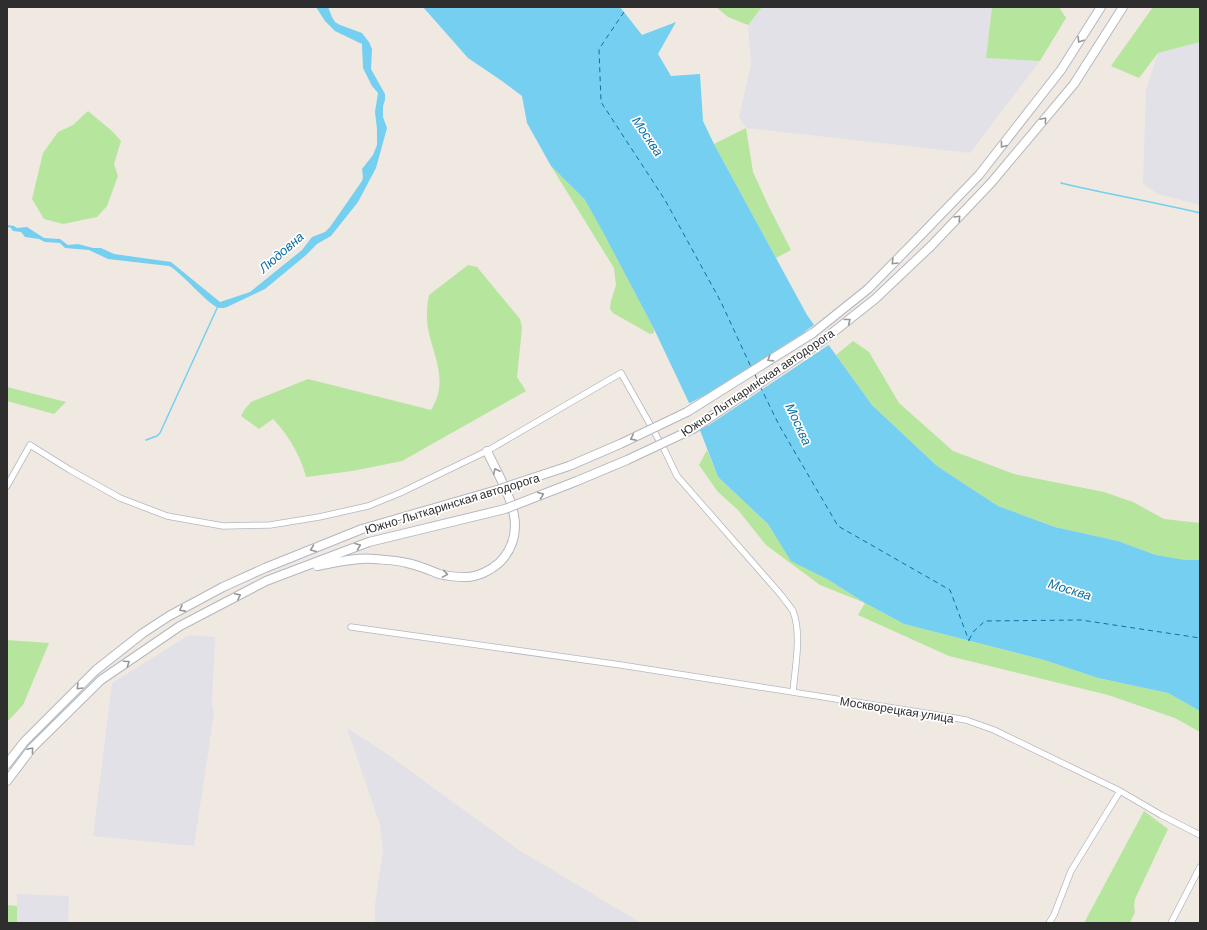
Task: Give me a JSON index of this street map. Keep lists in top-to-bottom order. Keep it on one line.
{"streets":{"main road":["Южно-Лыткаринская автодорога"],"street":["Москворецкая улица"]},"water":["Москва","Людовна"]}
